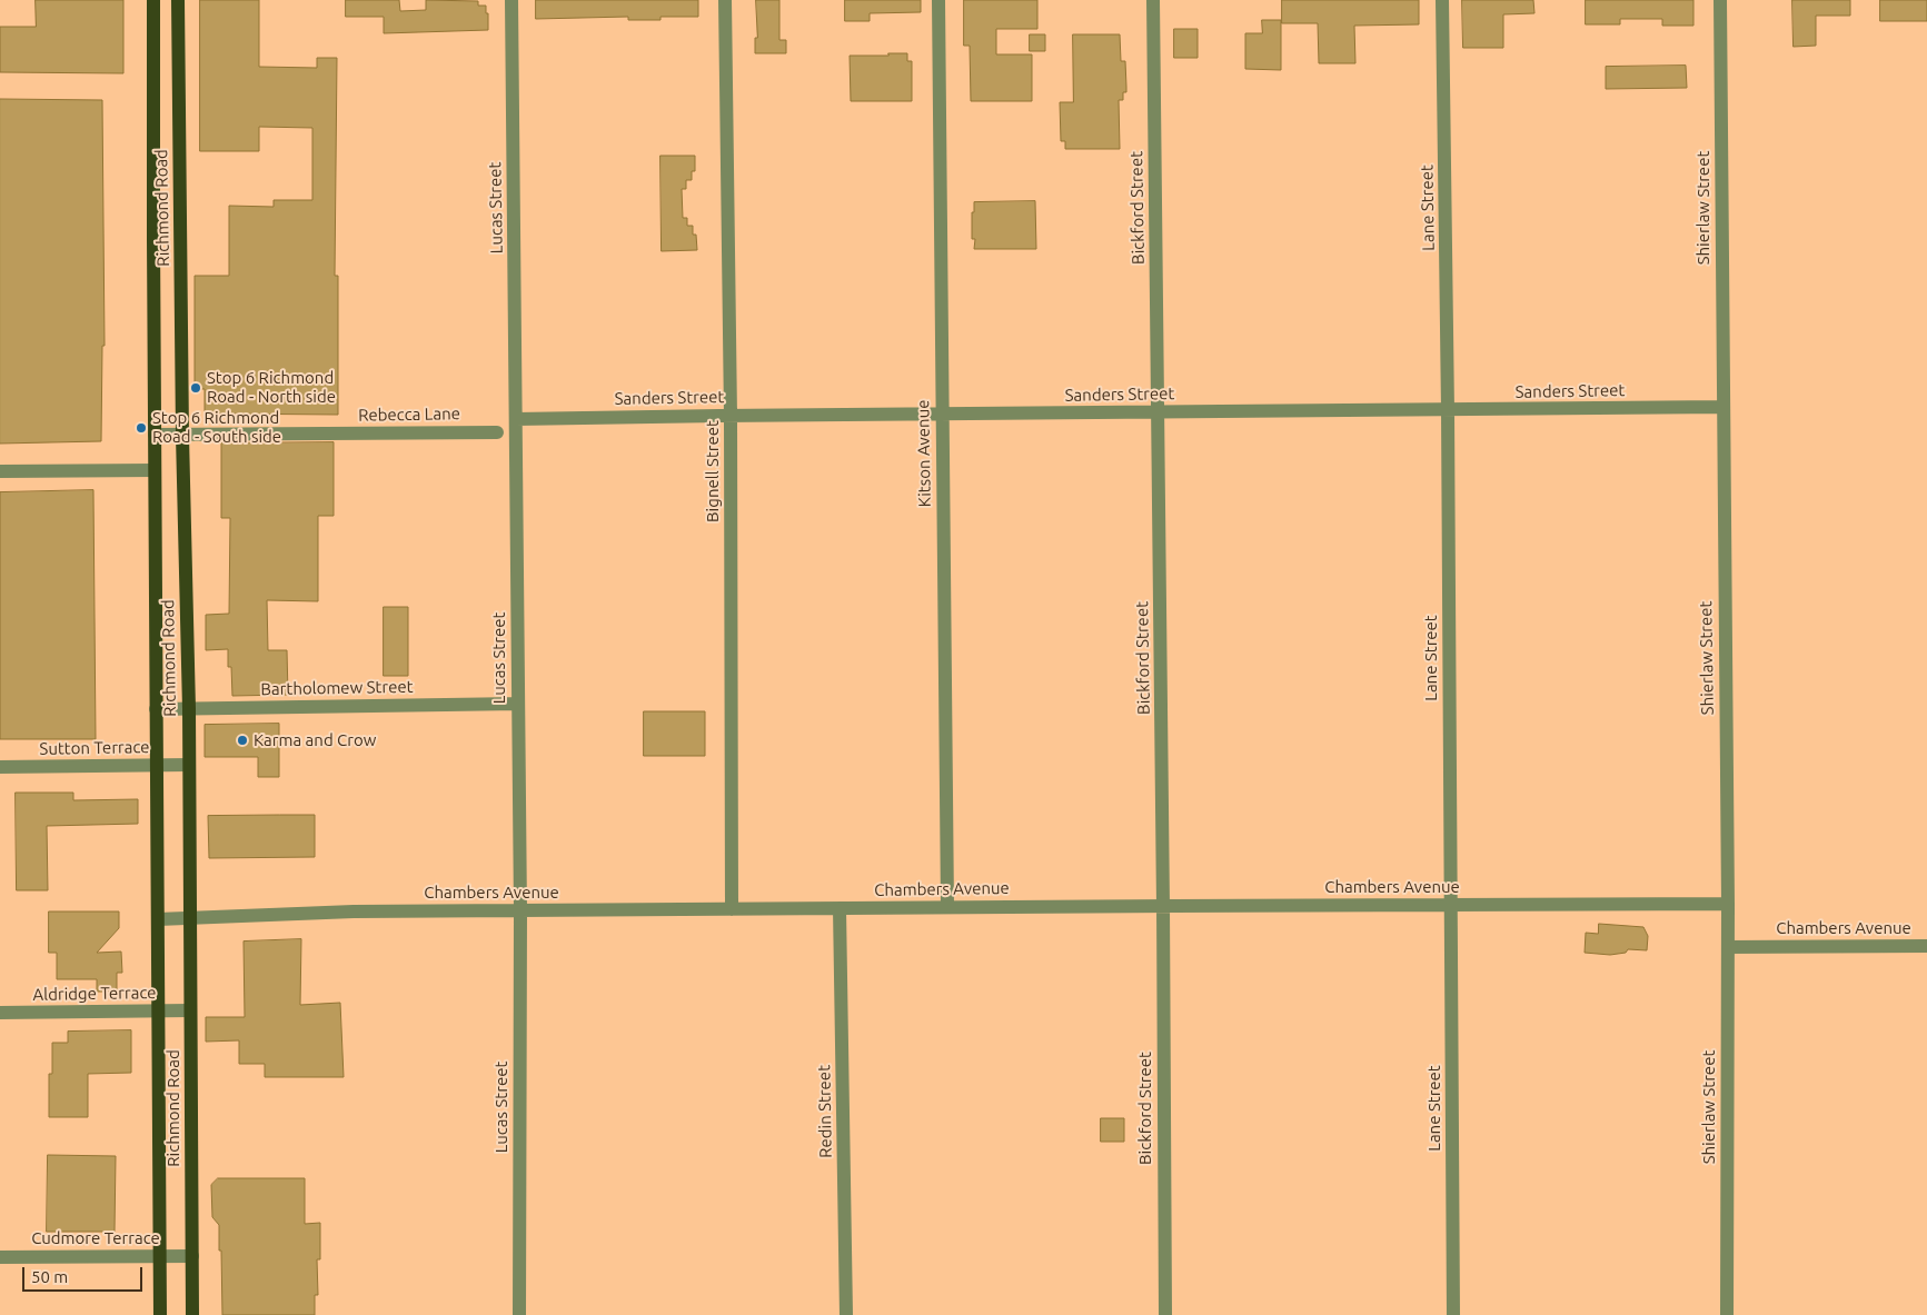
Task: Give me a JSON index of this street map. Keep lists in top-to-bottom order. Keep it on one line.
{"streets":{"main road":["Richmond Road"],"street":["Lucas Street","Bickford Street","Lane Street","Shierlaw Street","Sanders Street","Rebecca Lane","Kitson Avenue","Bignell Street","Bartholomew Street","Sutton Terrace","Chambers Avenue","Aldridge Terrace","Redin Street","Cudmore Terrace"]},"crossings":[["Richmond Road","Rebecca Lane"],["Richmond Road","Bartholomew Street"],["Richmond Road","Sutton Terrace"],["Richmond Road","Chambers Avenue"],["Richmond Road","Aldridge Terrace"],["Richmond Road","Cudmore Terrace"],["Lucas Street","Sanders Street"],["Lucas Street","Bartholomew Street"],["Lucas Street","Chambers Avenue"],["Bickford Street","Sanders Street"],["Bickford Street","Chambers Avenue"],["Lane Street","Sanders Street"],["Lane Street","Chambers Avenue"],["Shierlaw Street","Sanders Street"],["Shierlaw Street","Chambers Avenue"],["Sanders Street","Kitson Avenue"],["Sanders Street","Bignell Street"],["Kitson Avenue","Chambers Avenue"],["Bignell Street","Chambers Avenue"],["Chambers Avenue","Redin Street"]],"places":["Stop 6 Richmond Road - North side","Stop 6 Richmond Road - South side","Karma and Crow"],"scale_bar":"50 m"}
